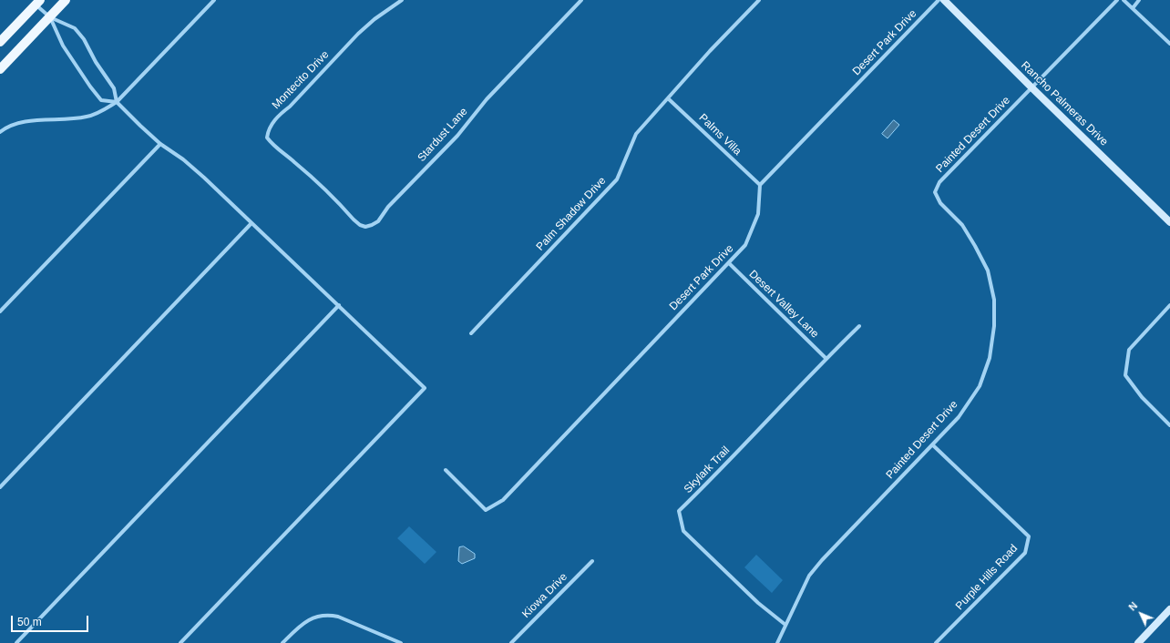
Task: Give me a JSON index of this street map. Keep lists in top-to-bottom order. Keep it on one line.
{"streets":{"street":["Desert Park Drive","Montecito Drive","Rancho Palmeras Drive","Stardust Lane","Palms Villa","Painted Desert Drive","Palm Shadow Drive","Desert Valley Lane","Skylark Trail","Purple Hills Road","Kiowa Drive"]},"crossings":[["Desert Park Drive","Palms Villa"],["Desert Park Drive","Desert Valley Lane"],["Montecito Drive","Stardust Lane"],["Rancho Palmeras Drive","Painted Desert Drive"],["Palms Villa","Palm Shadow Drive"],["Painted Desert Drive","Skylark Trail"],["Painted Desert Drive","Purple Hills Road"],["Desert Valley Lane","Skylark Trail"]],"scale_bar":"50 m","north":"top left"}
